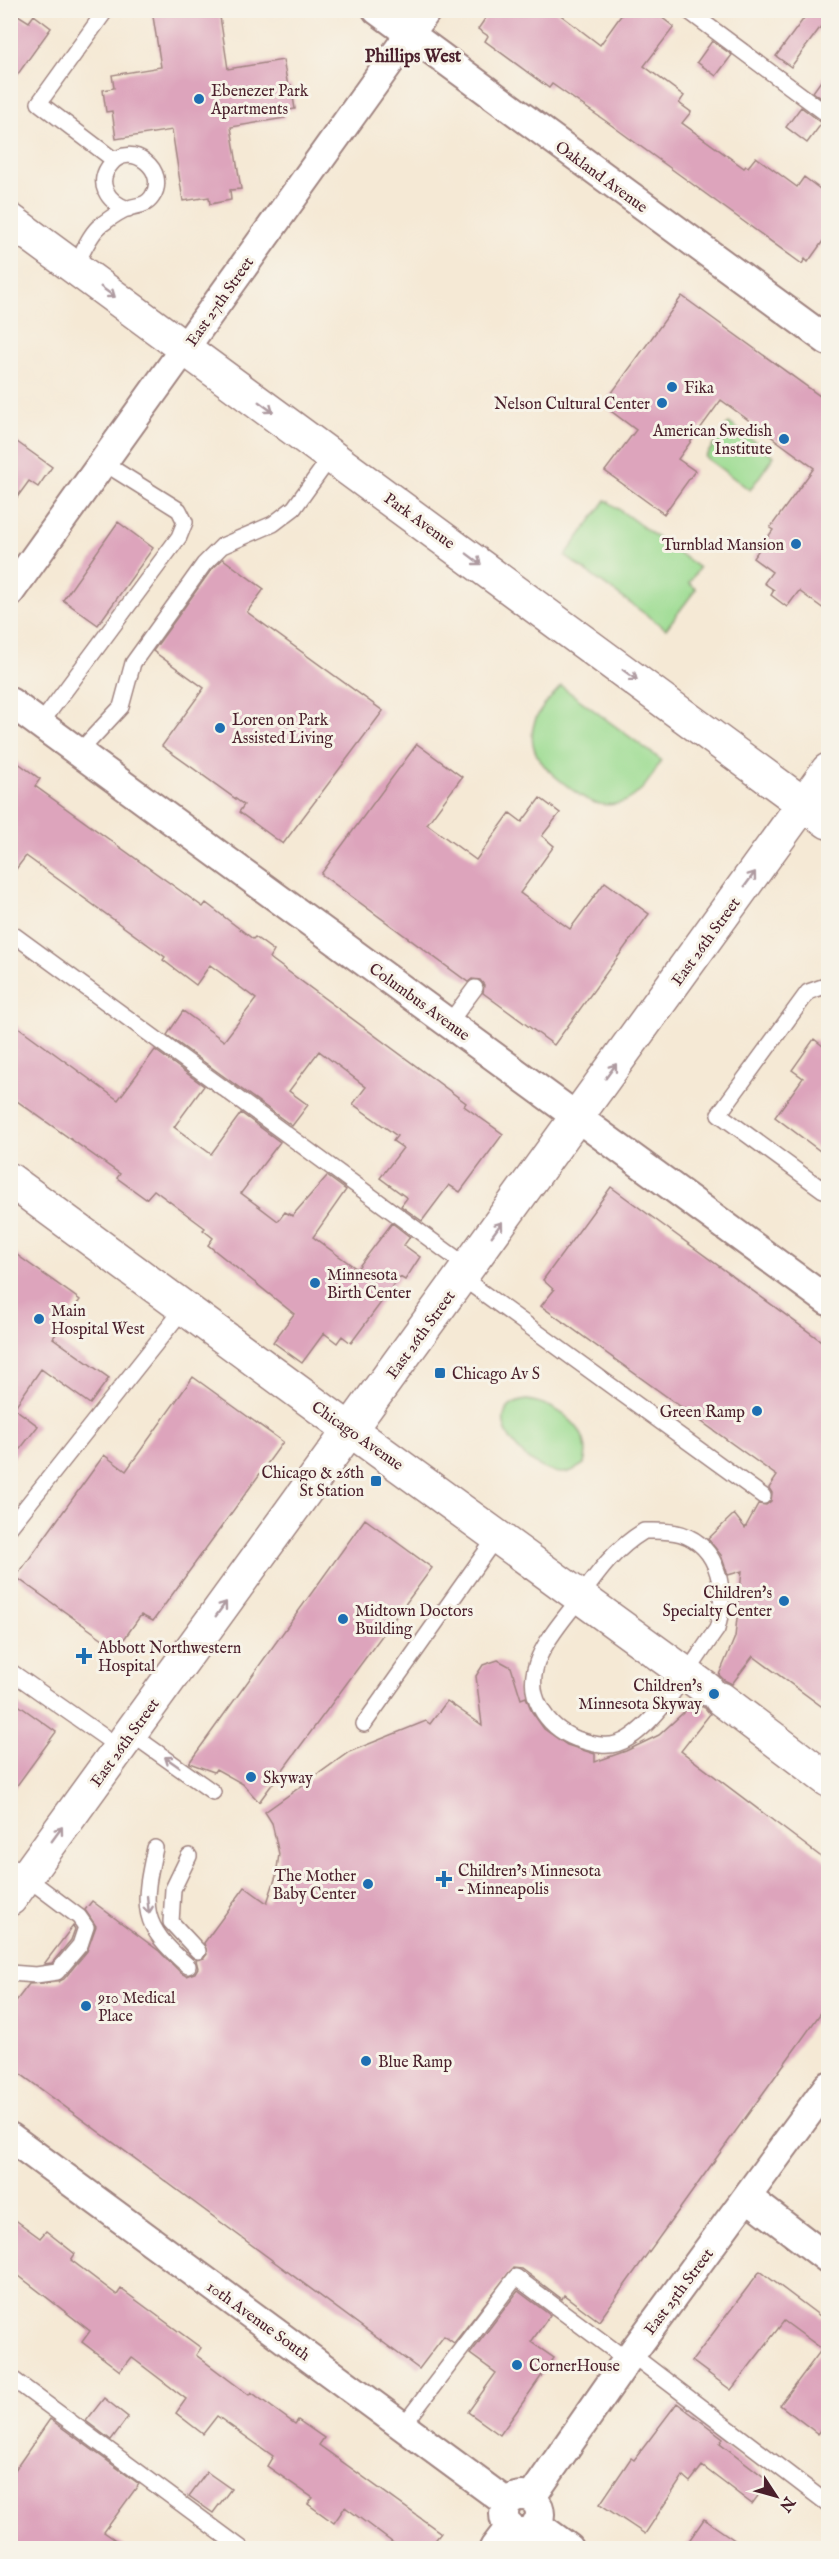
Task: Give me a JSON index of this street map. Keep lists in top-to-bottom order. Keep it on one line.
{"streets":{"street":["Oakland Avenue","East 27th Street","Park Avenue","East 26th Street","Columbus Avenue","Chicago Avenue","East 25th Street","10th Avenue South"]},"crossings":[["Oakland Avenue","East 27th Street"],["East 27th Street","Park Avenue"],["Park Avenue","East 26th Street"],["East 26th Street","Columbus Avenue"],["East 26th Street","Chicago Avenue"],["East 25th Street","10th Avenue South"]],"one_way":["Park Avenue","East 26th Street"],"districts":["Phillips West"],"places":{"other":["Ebenezer Park Apartments","Fika","Nelson Cultural Center","American Swedish Institute","Turnblad Mansion","Loren on Park Assisted Living","Minnesota Birth Center","Main Hospital West","Green Ramp","Children's Specialty Center","Midtown Doctors Building","Children's Minnesota Skyway","Skyway","The Mother Baby Center","910 Medical Place","Blue Ramp","CornerHouse"],"transit":["Chicago Av S","Chicago & 26th St Station"],"health":["Abbott Northwestern Hospital","Children’s Minnesota – Minneapolis"]},"north":"bottom right"}
